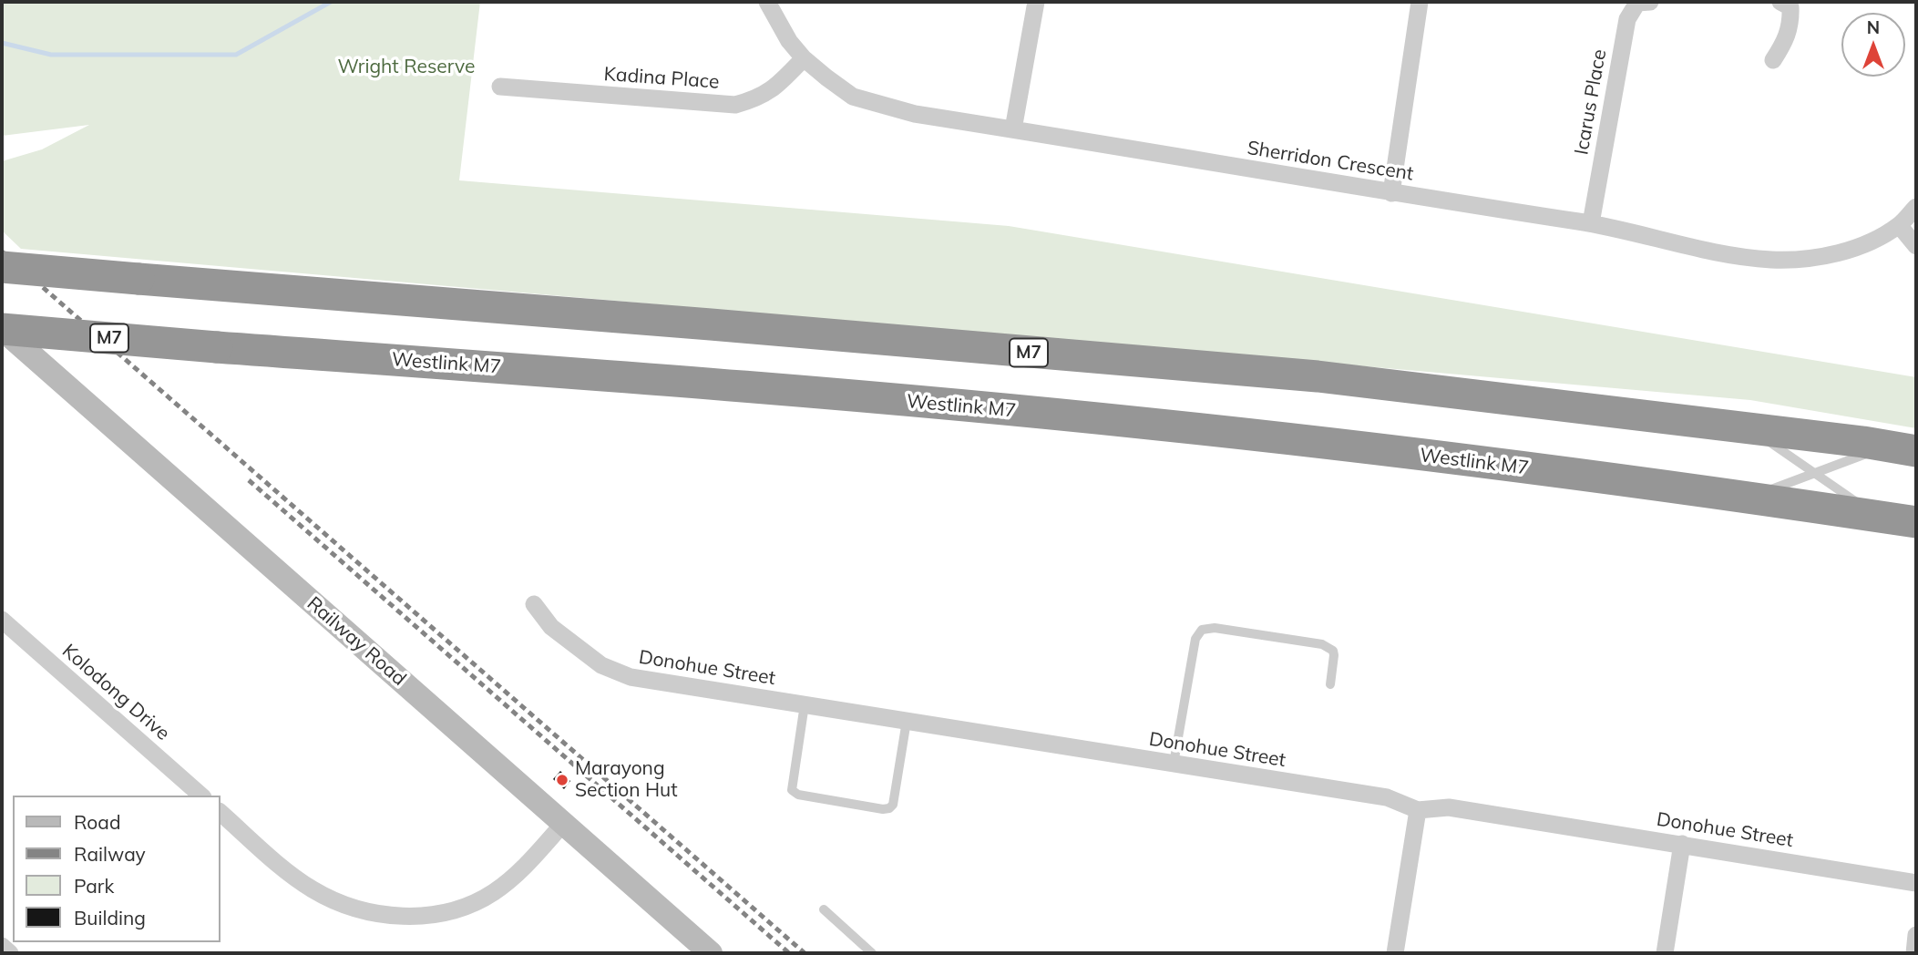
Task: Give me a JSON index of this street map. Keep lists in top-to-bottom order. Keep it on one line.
{"streets":{"highway":["M7","Westlink M7"],"street":["Kadina Place","Icarus Place","Sherridon Crescent","Railway Road","Donohue Street","Kolodong Drive"]},"crossings":[["Kadina Place","Sherridon Crescent"],["Icarus Place","Sherridon Crescent"],["Westlink M7","Railway Road"]],"parks":["Wright Reserve"],"places":["Marayong Section Hut"],"legend":["Road","Railway","Park","Building"],"north":"top"}
